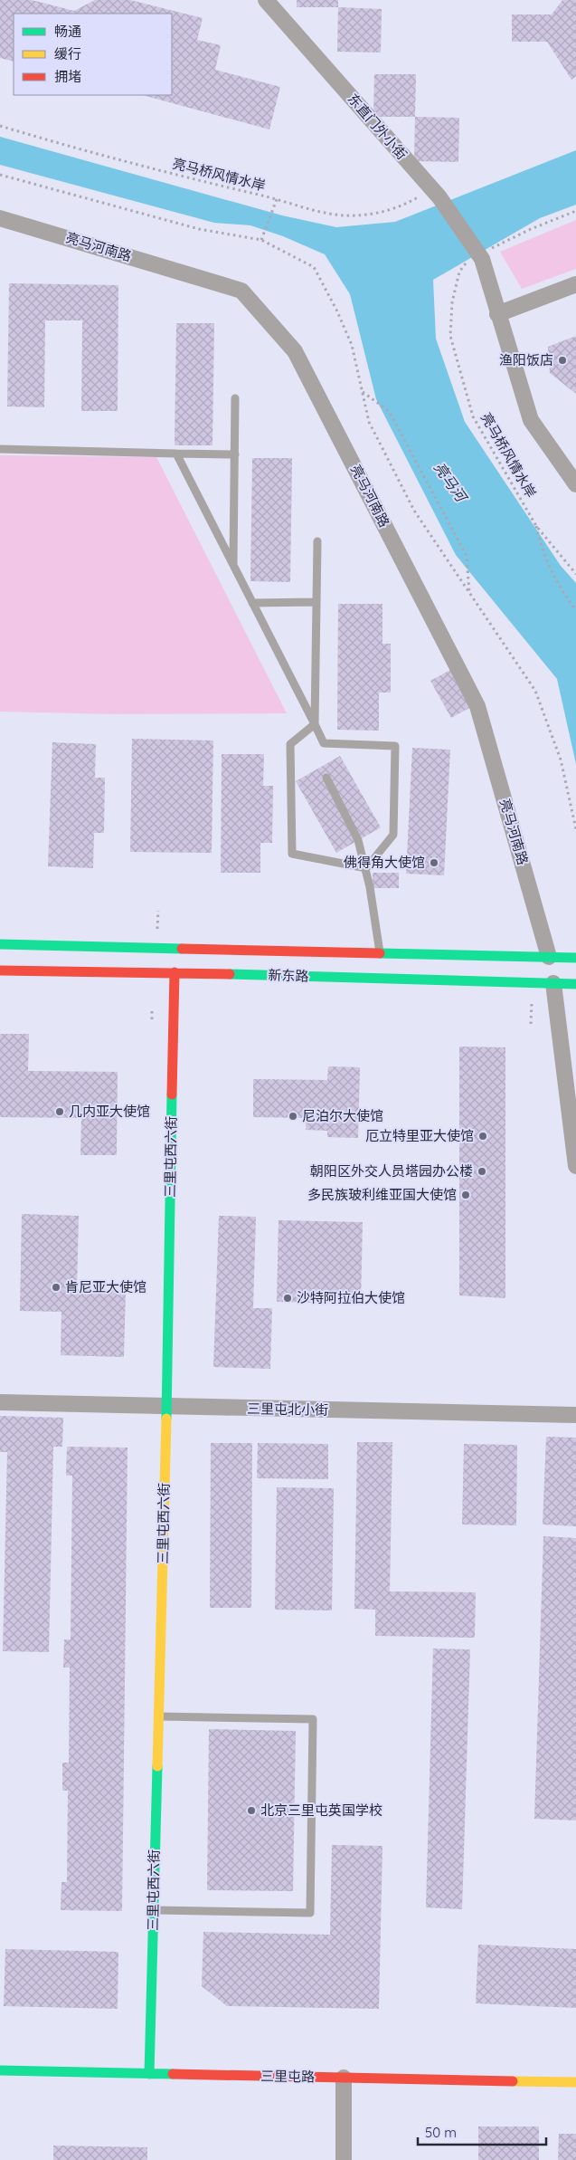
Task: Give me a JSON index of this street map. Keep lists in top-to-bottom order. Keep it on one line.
{"streets":{"street":["东直门外小街","亮马河南路","新东路","三里屯西六街","三里屯北小街","三里屯路"],"path":["亮马桥风情水岸"]},"crossings":[["东直门外小街","亮马桥风情水岸"],["亮马河南路","新东路"],["新东路","三里屯西六街"],["三里屯西六街","三里屯北小街"],["三里屯西六街","三里屯路"]],"water":["亮马河"],"places":["渔阳饭店","佛得角大使馆","几内亚大使馆","尼泊尔大使馆","厄立特里亚大使馆","朝阳区外交人员塔园办公楼","多民族玻利维亚国大使馆","肯尼亚大使馆","沙特阿拉伯大使馆","北京三里屯英国学校"],"legend":["畅通","缓行","拥堵"],"scale_bar":"50 m"}
